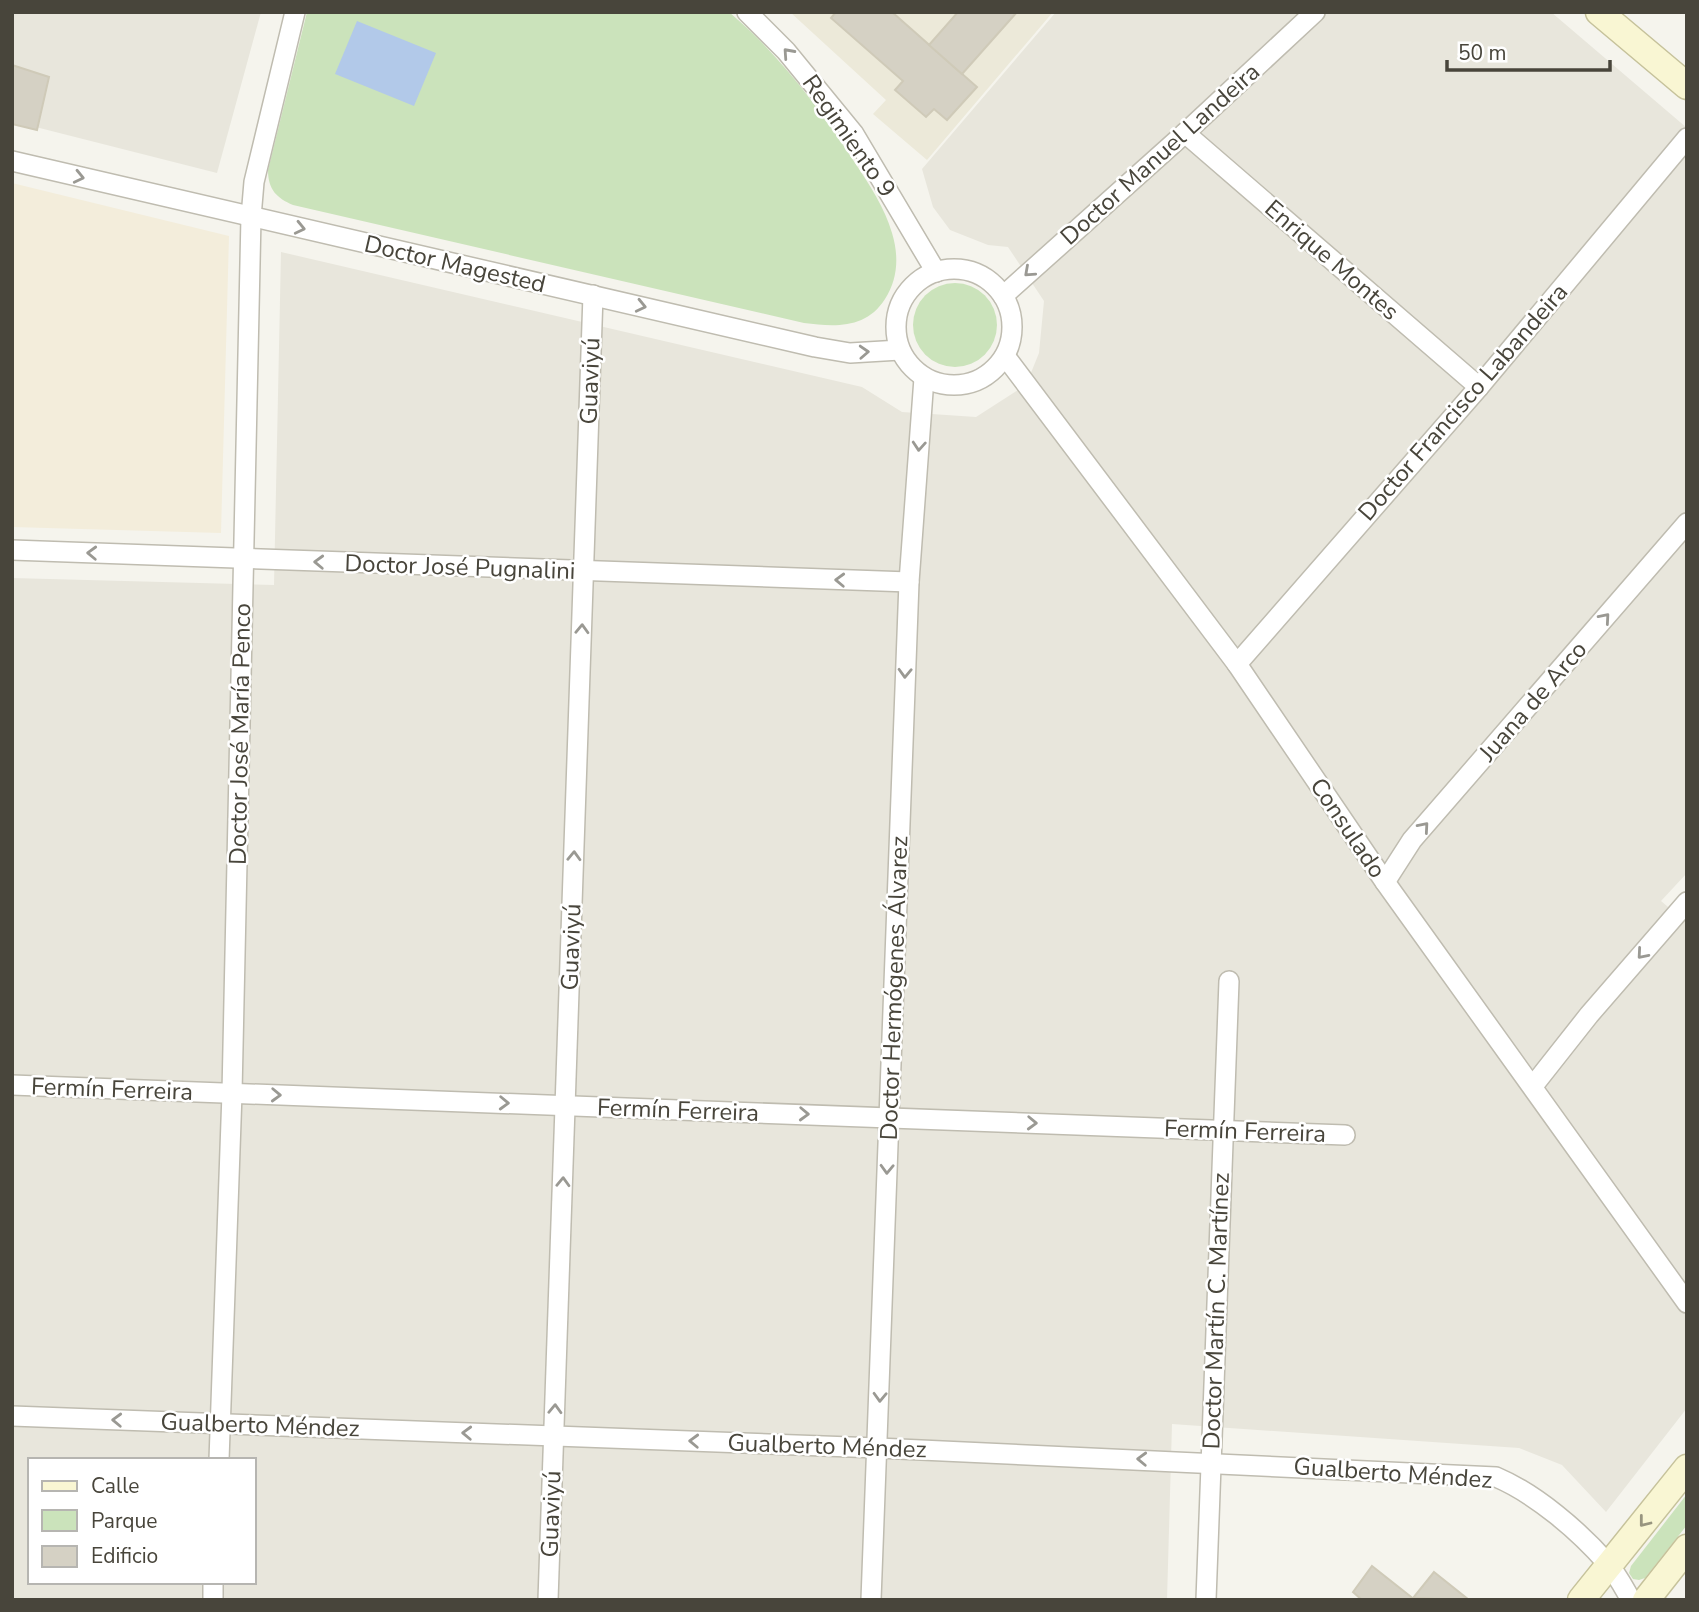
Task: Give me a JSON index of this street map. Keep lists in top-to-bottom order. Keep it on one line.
{"streets":{"street":["Regimiento 9","Doctor Manuel Landeira","Enrique Montes","Doctor Magested","Guaviyú","Doctor Francisco Labandeira","Doctor José Pugnalini","Juana de Arco","Doctor José María Penco","Consulado","Doctor Hermógenes Álvarez","Fermín Ferreira","Doctor Martín C. Martínez","Gualberto Méndez"]},"crossings":[["Regimiento 9","Doctor Manuel Landeira"],["Regimiento 9","Doctor Magested"],["Regimiento 9","Consulado"],["Regimiento 9","Doctor Hermógenes Álvarez"],["Doctor Manuel Landeira","Enrique Montes"],["Doctor Manuel Landeira","Doctor Magested"],["Doctor Manuel Landeira","Consulado"],["Doctor Manuel Landeira","Doctor Hermógenes Álvarez"],["Enrique Montes","Doctor Francisco Labandeira"],["Doctor Magested","Guaviyú"],["Doctor Magested","Doctor José María Penco"],["Doctor Magested","Consulado"],["Doctor Magested","Doctor Hermógenes Álvarez"],["Guaviyú","Doctor José Pugnalini"],["Guaviyú","Fermín Ferreira"],["Guaviyú","Gualberto Méndez"],["Doctor Francisco Labandeira","Consulado"],["Doctor José Pugnalini","Doctor José María Penco"],["Doctor José Pugnalini","Doctor Hermógenes Álvarez"],["Juana de Arco","Consulado"],["Doctor José María Penco","Fermín Ferreira"],["Doctor José María Penco","Gualberto Méndez"],["Consulado","Doctor Hermógenes Álvarez"],["Doctor Hermógenes Álvarez","Fermín Ferreira"],["Doctor Hermógenes Álvarez","Gualberto Méndez"],["Fermín Ferreira","Doctor Martín C. Martínez"],["Doctor Martín C. Martínez","Gualberto Méndez"]],"one_way":["Regimiento 9","Doctor Manuel Landeira","Doctor Magested","Guaviyú","Doctor José Pugnalini","Juana de Arco","Doctor Hermógenes Álvarez","Fermín Ferreira","Gualberto Méndez"],"legend":["Calle","Parque","Edificio"],"scale_bar":"50 m"}
